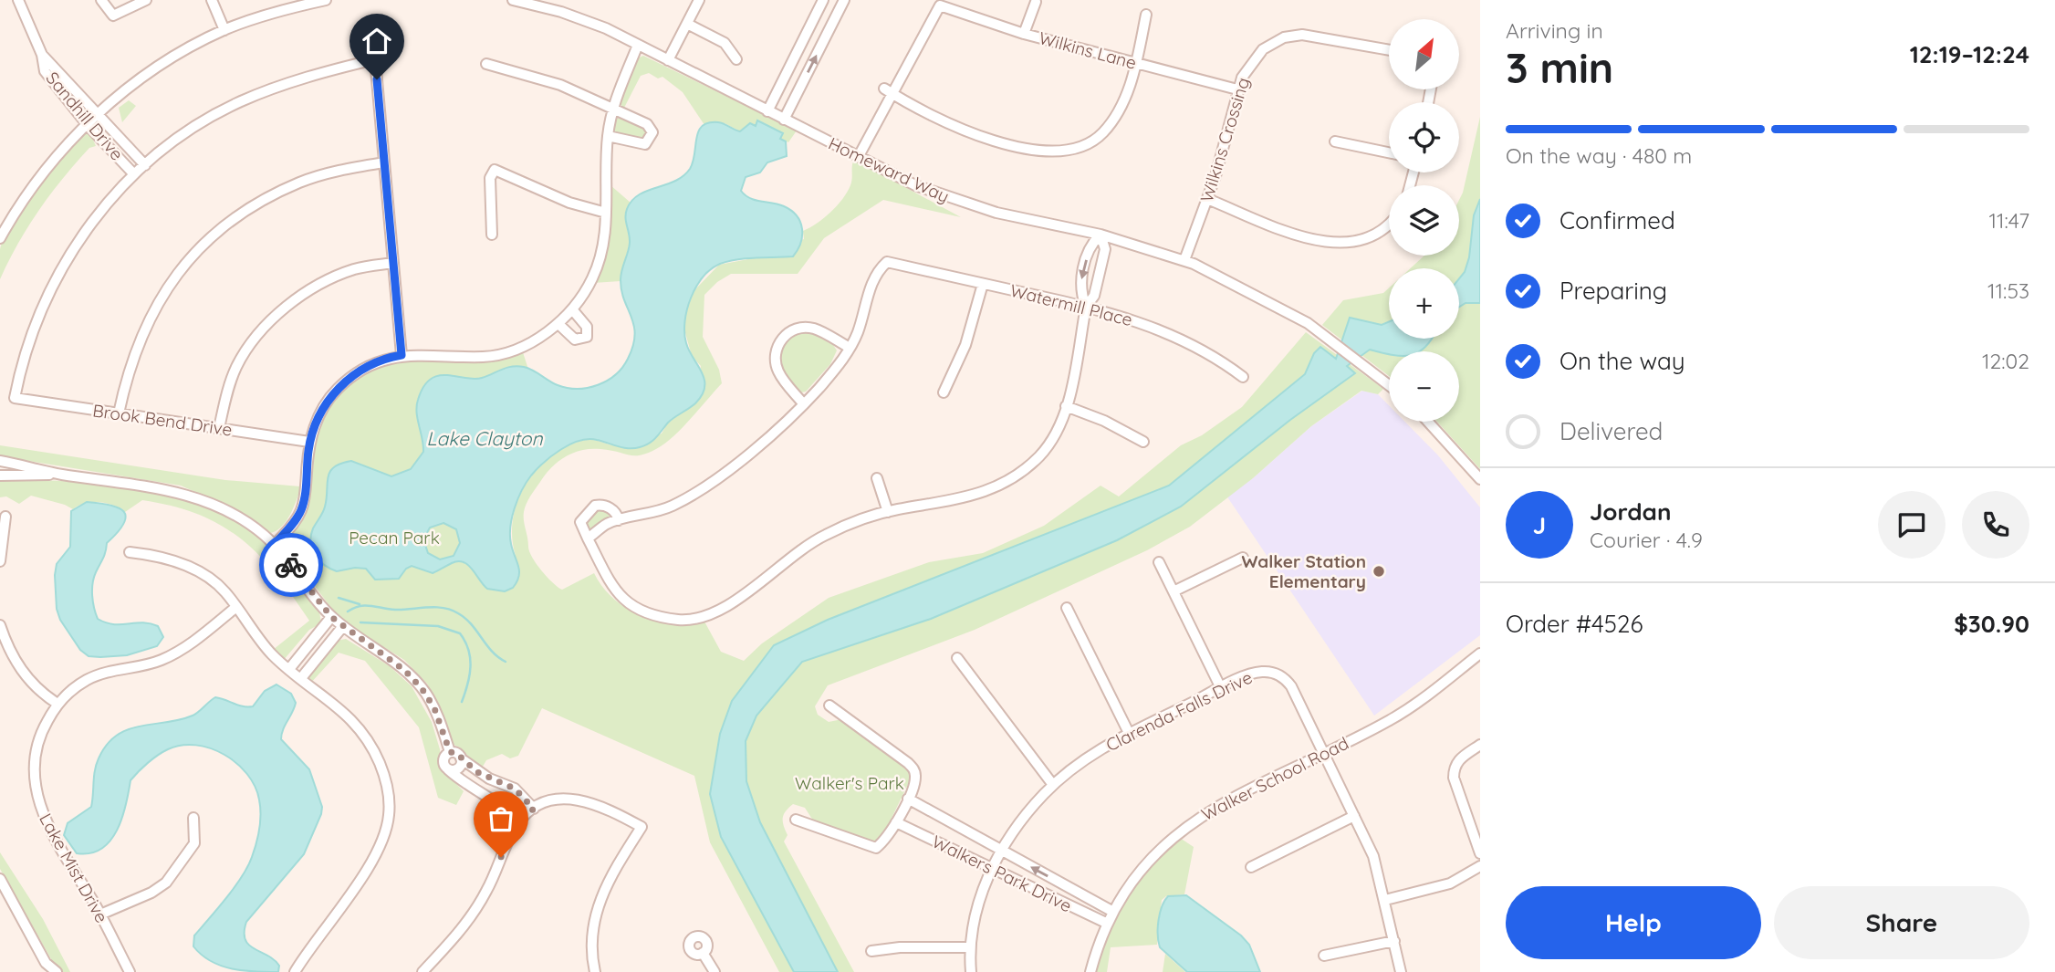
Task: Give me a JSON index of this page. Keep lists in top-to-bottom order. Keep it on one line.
{"streets":{"street":["Wilkins Lane","Sandhill Drive","Wilkins Crossing","Homeward Way","Watermill Place","Brook Bend Drive","Clarenda Falls Drive","Walker School Road","Lake Mist Drive","Walkers Park Drive"]},"crossings":[["Wilkins Lane","Wilkins Crossing"],["Sandhill Drive","Brook Bend Drive"],["Wilkins Crossing","Homeward Way"],["Clarenda Falls Drive","Walker School Road"],["Clarenda Falls Drive","Walkers Park Drive"],["Walker School Road","Walkers Park Drive"]],"water":["Lake Clayton"],"parks":["Pecan Park","Walker's Park"],"places":["Walker Station Elementary"],"north":"top right","page":{"heading":["3 min","Arriving in","12:19–12:24"],"panel":["Jordan","Courier · 4.9","Order #4526","$30.90"],"map_buttons":["+","−"],"bar":"On the way · 480 m","list":[["Confirmed","11:47"],["Preparing","11:53"],["On the way","12:02"],"Delivered"],"round":"J","buttons":["Help","Share"]}}
